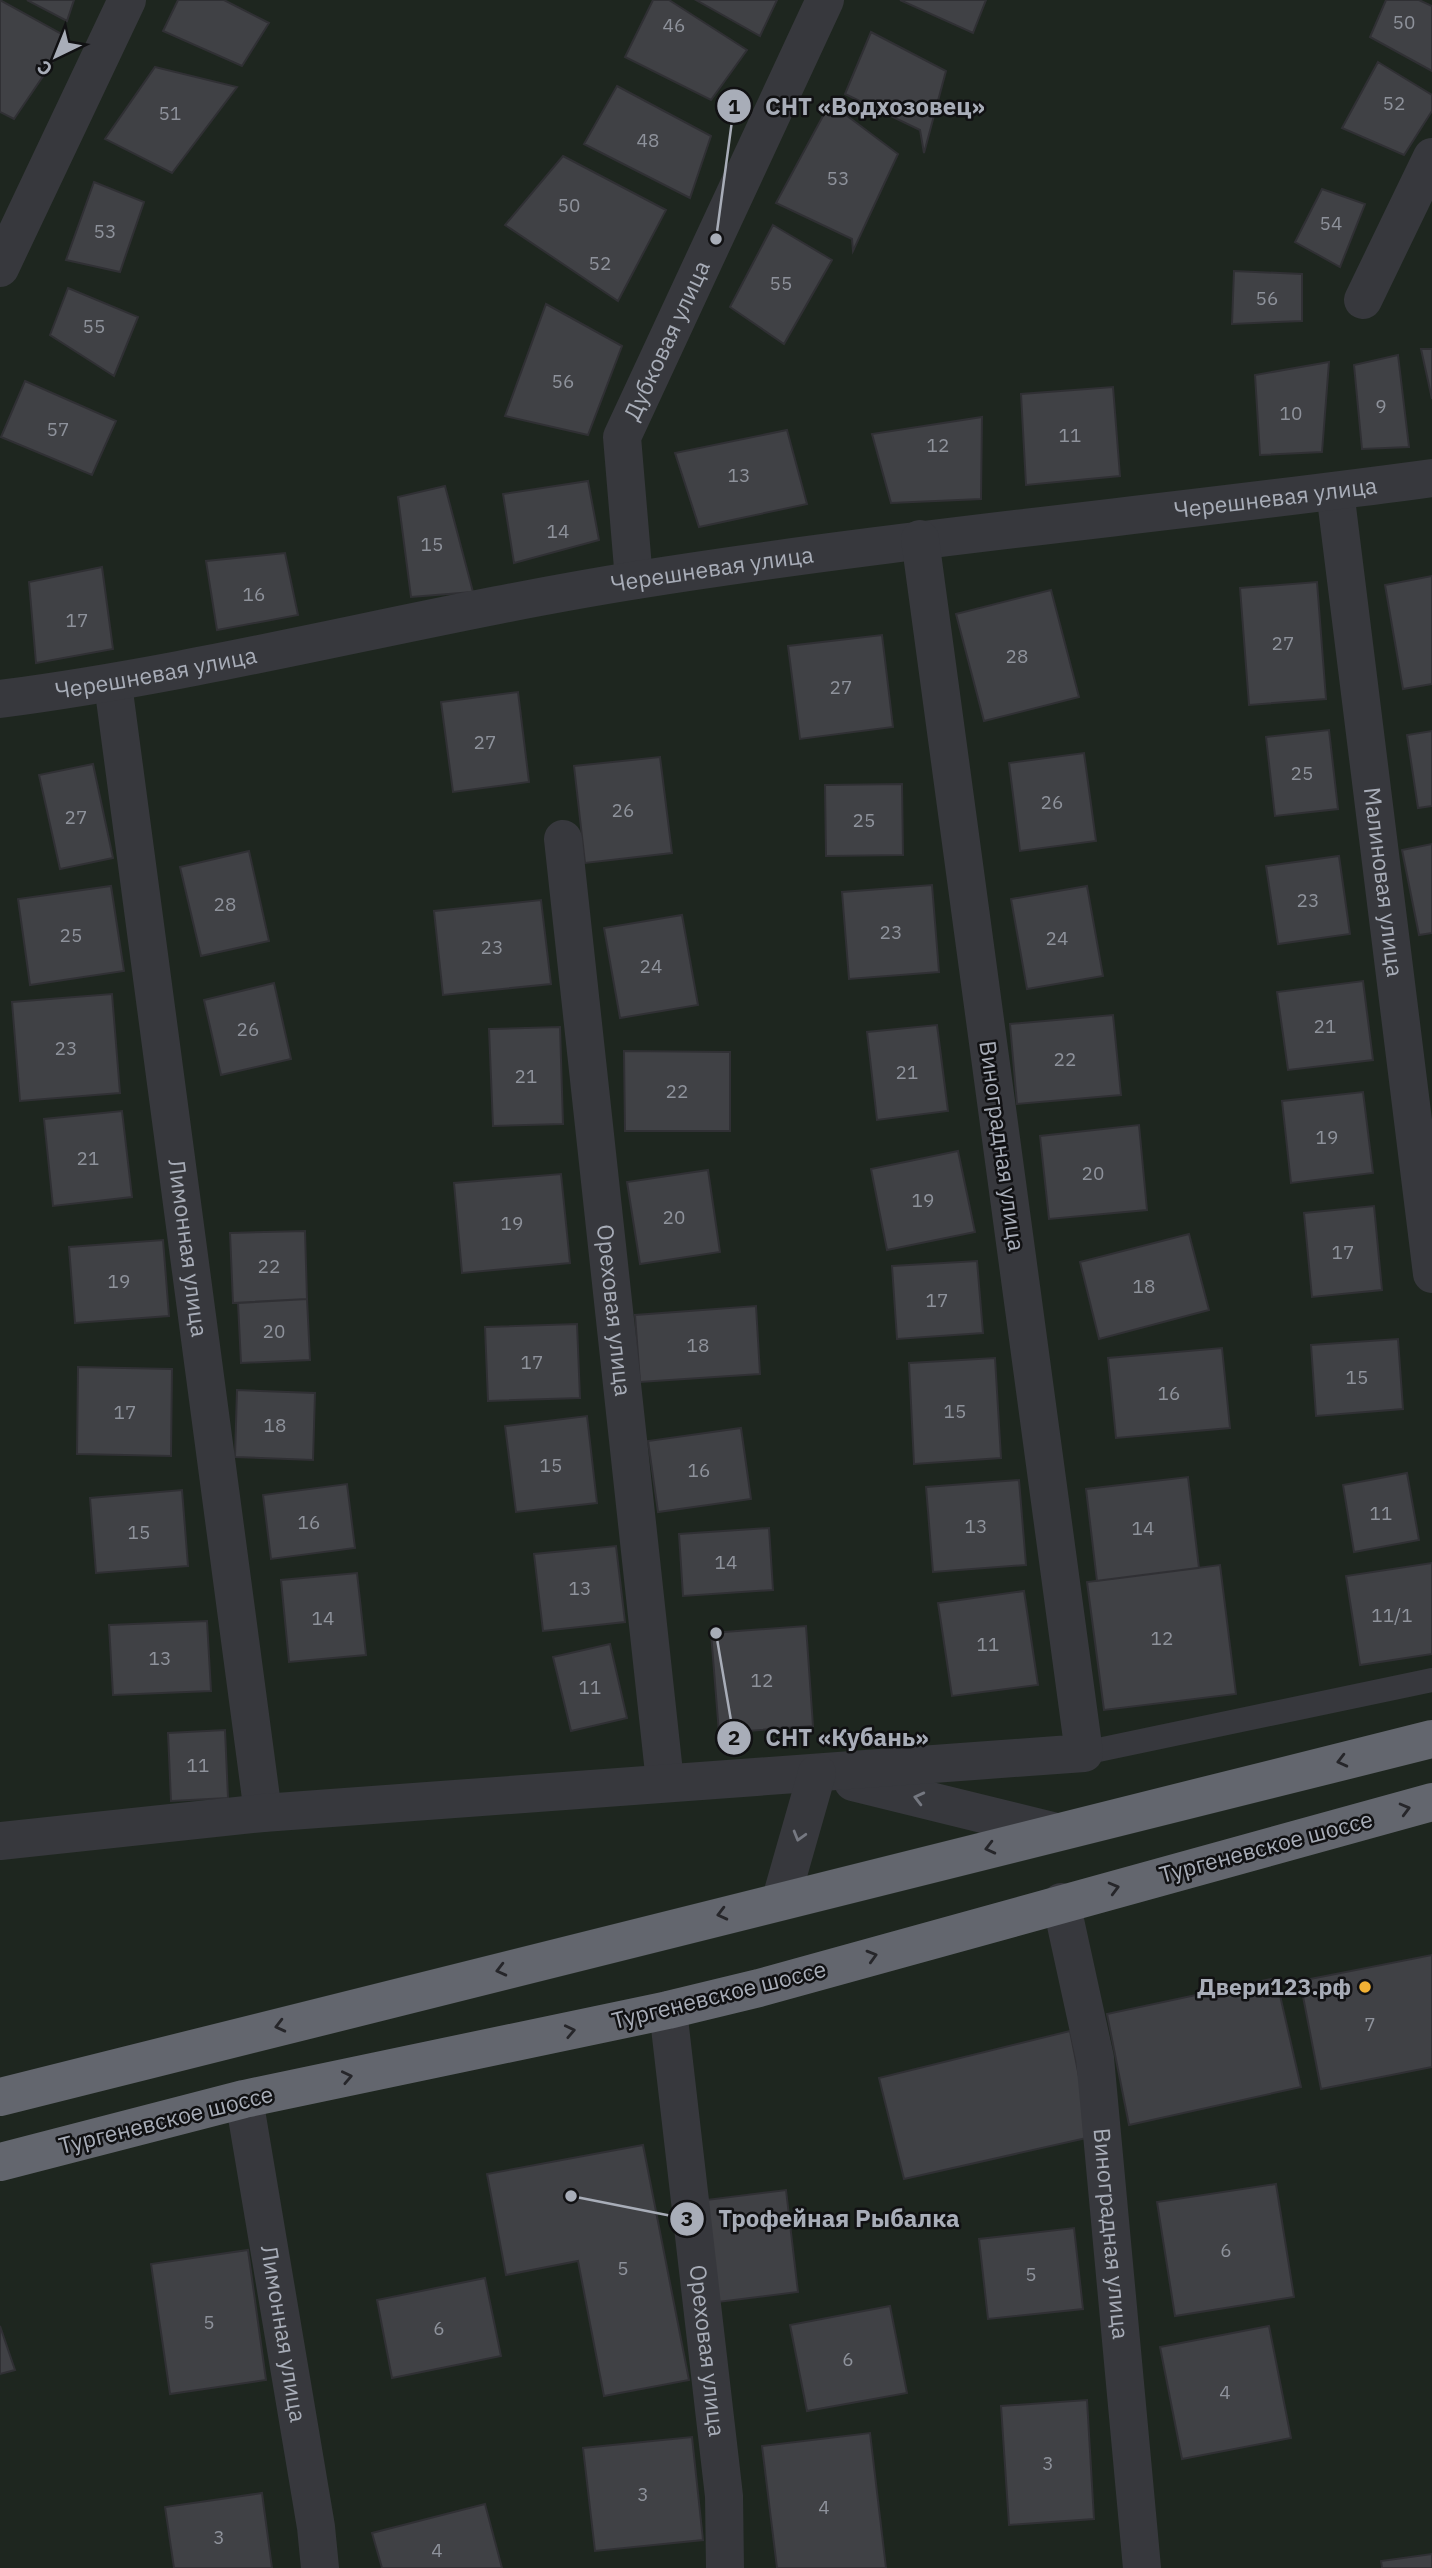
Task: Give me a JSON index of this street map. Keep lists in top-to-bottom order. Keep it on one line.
{"streets":{"highway":["Тургеневское шоссе"],"street":["Дубковая улица","Черешневая улица","Малиновая улица","Виноградная улица","Лимонная улица","Ореховая улица"]},"crossings":[["Дубковая улица","Черешневая улица"],["Черешневая улица","Малиновая улица"],["Черешневая улица","Виноградная улица"],["Черешневая улица","Лимонная улица"],["Виноградная улица","Тургеневское шоссе"],["Лимонная улица","Тургеневское шоссе"],["Ореховая улица","Тургеневское шоссе"]],"places":["СНТ «Водхозовец»","СНТ «Кубань»","Двери123.рф","Трофейная Рыбалка"],"house_numbers":["50","46","52","51","48","53","50","54","53","52","55","56","55","56","9","10","57","11","12","13","14","15","16","17","27","28","27","27","25","26","26","27","25","23","28","23","25","24","23","24","21","26","23","22","21","21","22","19","21","20","19","20","19","17","22","19","18","17","20","18","17","15","16","15","17","18","15","16","11","16","13","14","15","14","13","11/1","14","12","11","13","12","11","11","7","6","5","5","5","6","6","4","3","3","4","3","4"],"north":"bottom left"}
